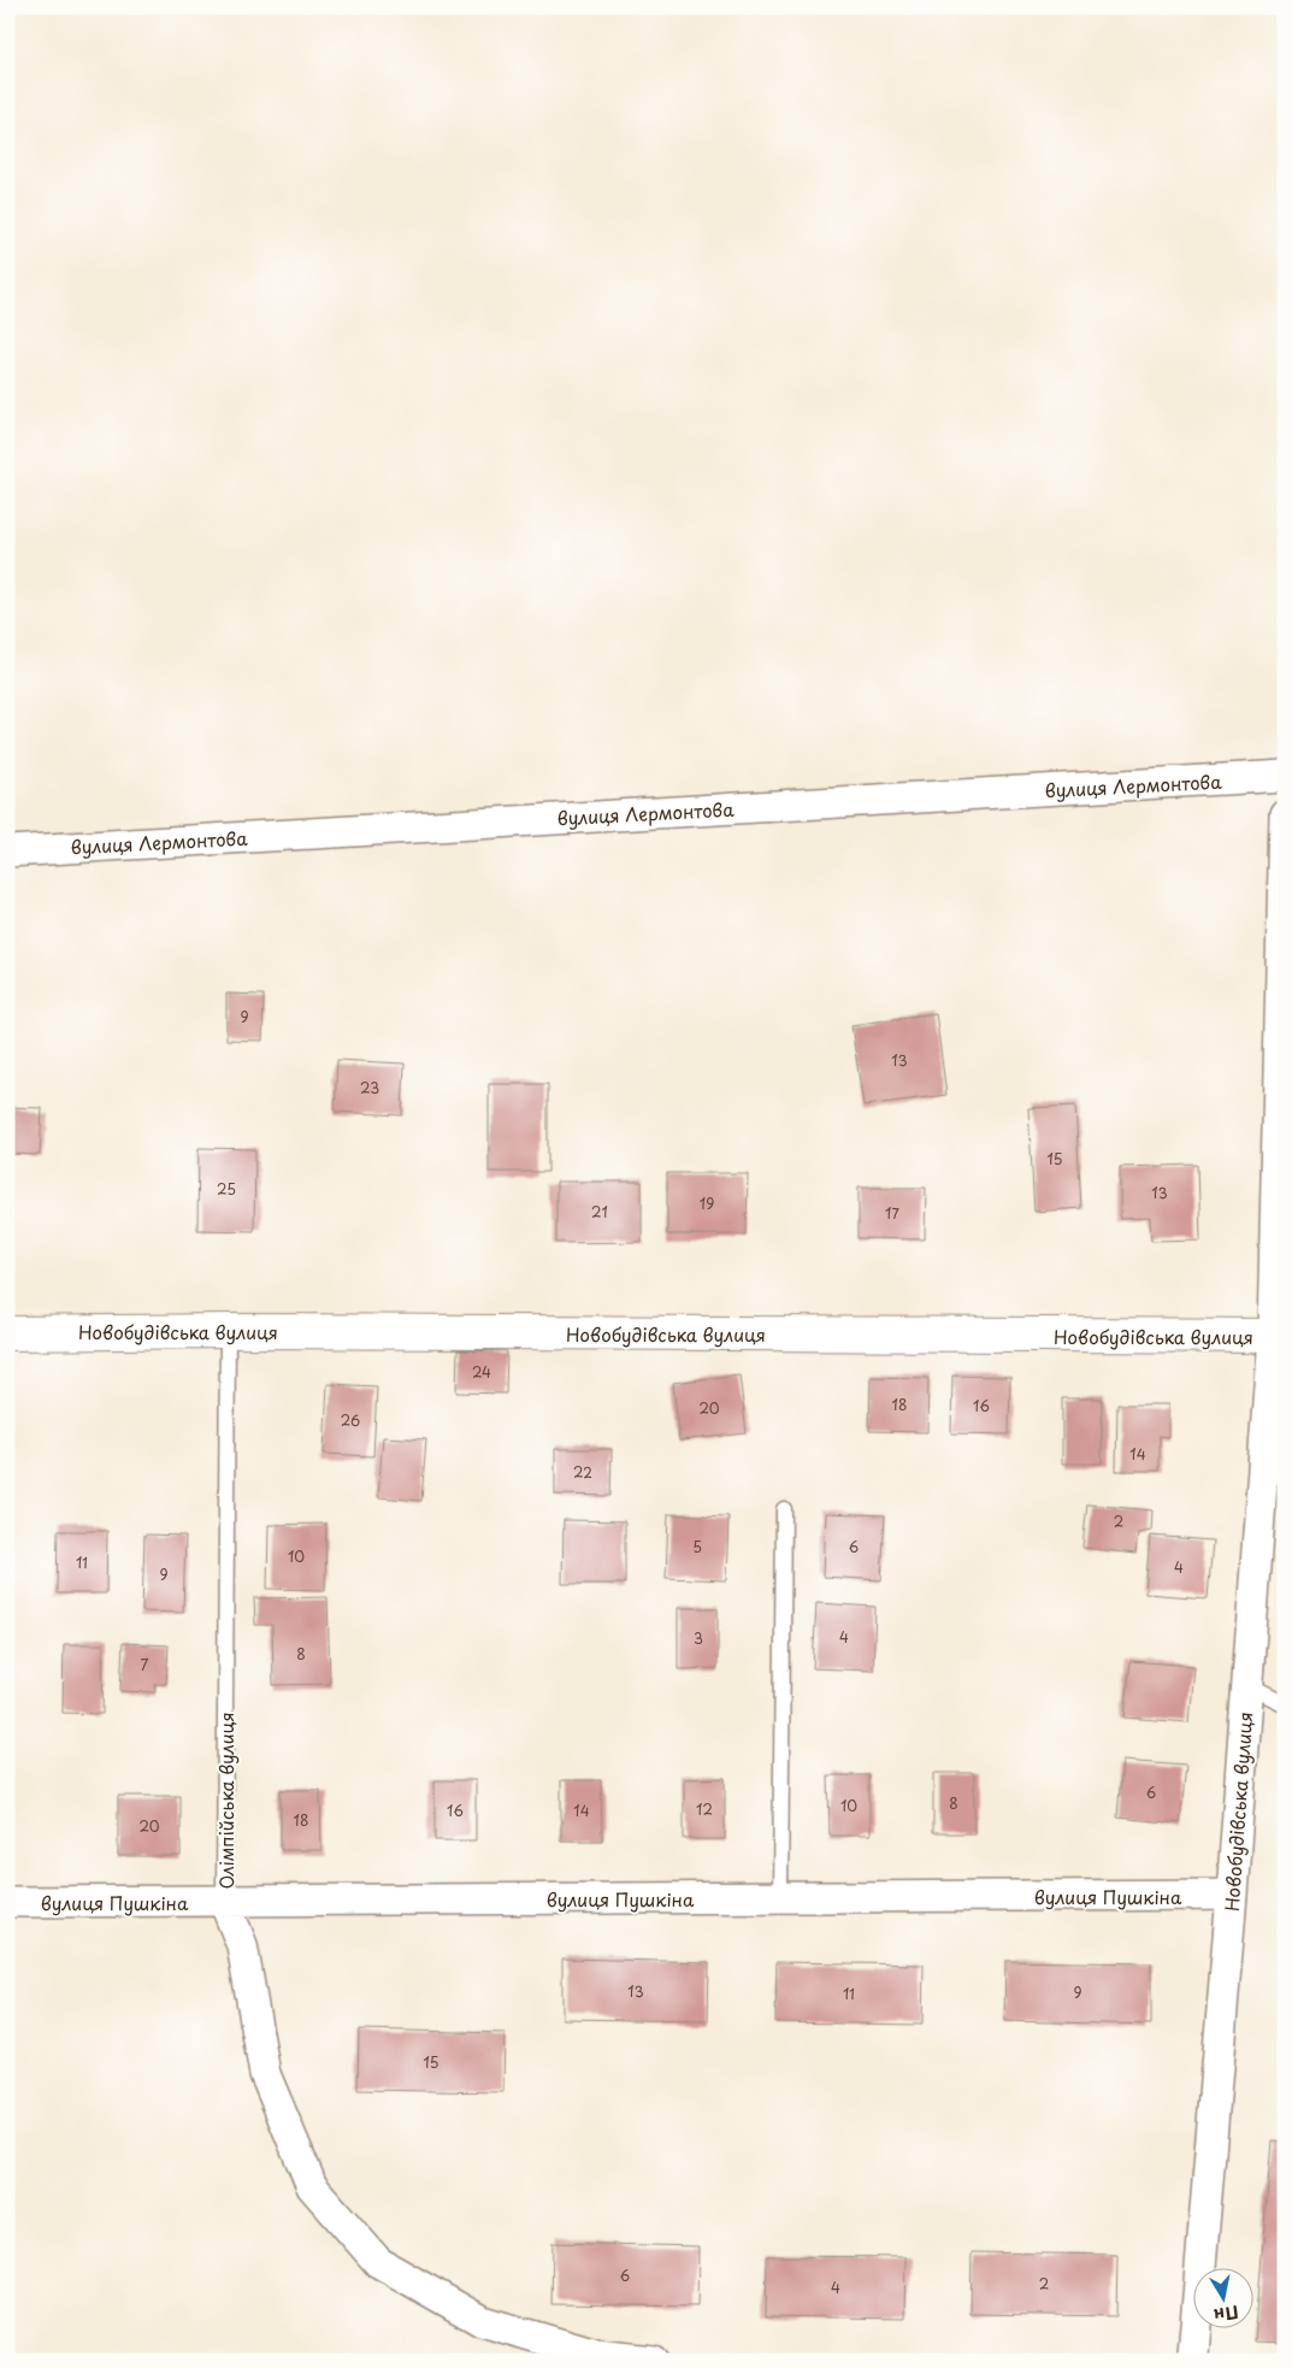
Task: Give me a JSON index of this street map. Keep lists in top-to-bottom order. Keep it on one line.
{"streets":{"street":["вулиця Лермонтова","Новобудівська вулиця","Олімпійська вулиця","вулиця Пушкіна"]},"crossings":[["Новобудівська вулиця","Олімпійська вулиця"],["Новобудівська вулиця","вулиця Пушкіна"],["Олімпійська вулиця","вулиця Пушкіна"]],"house_numbers":["9","13","23","15","25","13","19","21","17","24","18","16","20","26","14","22","2","5","6","10","11","4","9","4","3","8","7","6","8","10","12","16","14","18","20","13","9","11","15","6","2","4"],"north":"bottom"}
